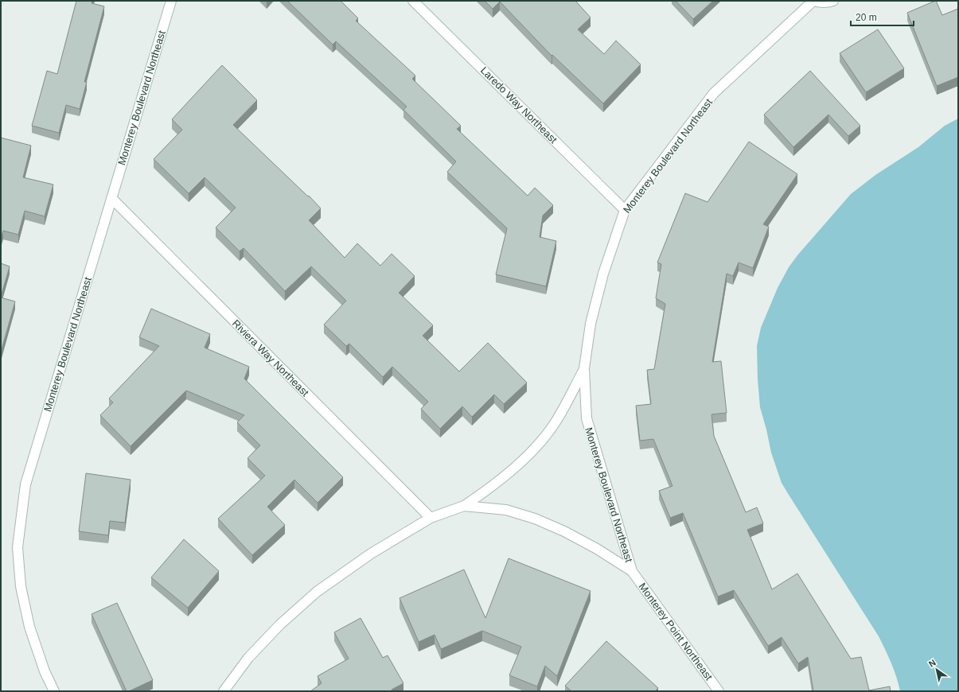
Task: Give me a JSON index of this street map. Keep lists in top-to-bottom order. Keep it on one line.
{"streets":{"street":["Monterey Boulevard Northeast","Laredo Way Northeast","Riviera Way Northeast","Monterey Point Northeast"]},"crossings":[["Monterey Boulevard Northeast","Laredo Way Northeast"],["Monterey Boulevard Northeast","Riviera Way Northeast"],["Monterey Boulevard Northeast","Monterey Point Northeast"]],"scale_bar":"20 m","north":"top left"}
